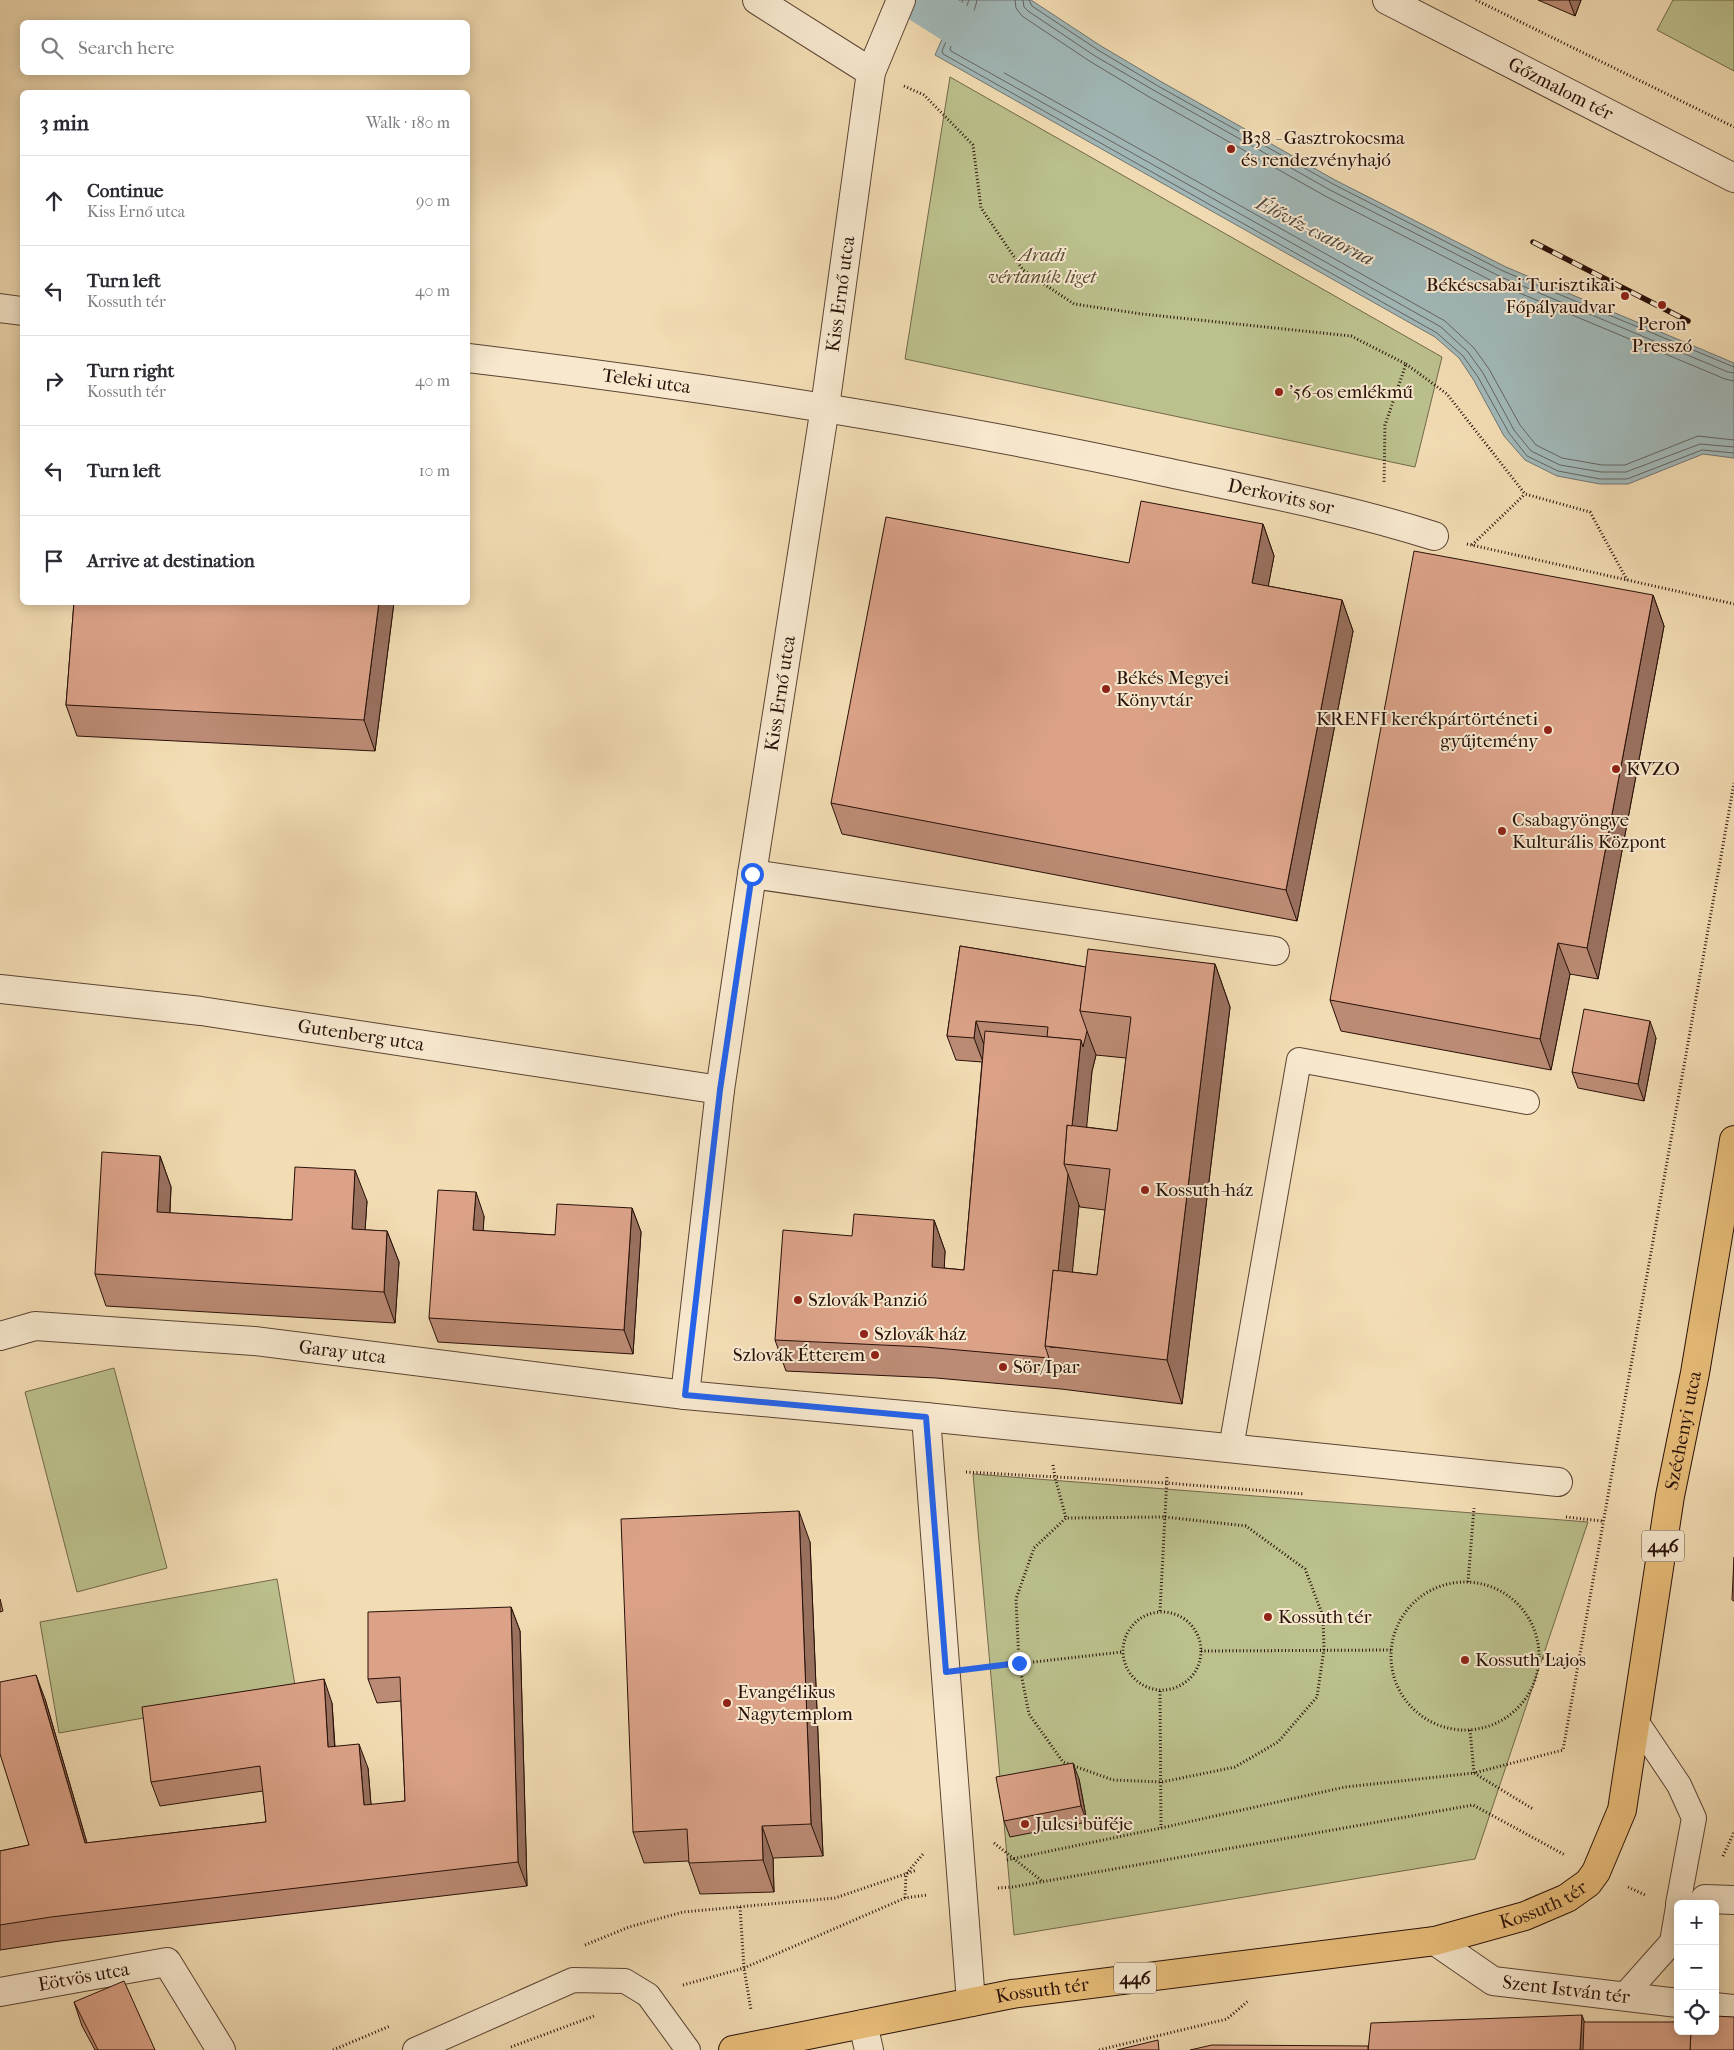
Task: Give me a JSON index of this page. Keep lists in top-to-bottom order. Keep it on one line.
{"streets":{"main road":["Széchenyi utca","446","Kossuth tér"],"street":["Gőzmalom tér","Kiss Ernő utca","Teleki utca","Derkovits sor","Gutenberg utca","Garay utca","Eötvös utca","Szent István tér"]},"crossings":[["Kiss Ernő utca","Teleki utca"],["Kiss Ernő utca","Derkovits sor"],["Kiss Ernő utca","Gutenberg utca"],["Kiss Ernő utca","Garay utca"],["Teleki utca","Derkovits sor"],["Széchenyi utca","Kossuth tér"],["446","Kossuth tér"],["Kossuth tér","Szent István tér"]],"water":["Élővíz-csatorna"],"parks":["Aradi vértanúk liget"],"places":["B38 - Gasztrokocsma és rendezvényhajó","Békéscsabai Turisztikai Főpályaudvar","Peron Presszó","'56-os emlékmű","Békés Megyei Könyvtár","KRENFI kerékpártörténeti gyűjtemény","KVZO","Csabagyöngye Kulturális Központ","Kossuth-ház","Szlovák Panzió","Szlovák ház","Szlovák Étterem","Sör/Ipar","Kossuth tér","Kossuth Lajos","Evangélikus Nagytemplom","Julcsi büféje"],"page":{"search":"Search here","heading":["3 min","Walk · 180 m"],"list":[["Continue","Kiss Ernő utca","90 m"],["Turn left","Kossuth tér","40 m"],["Turn right","Kossuth tér","40 m"],["Turn left","10 m"],"Arrive at destination"],"map_buttons":["+","−"]}}
